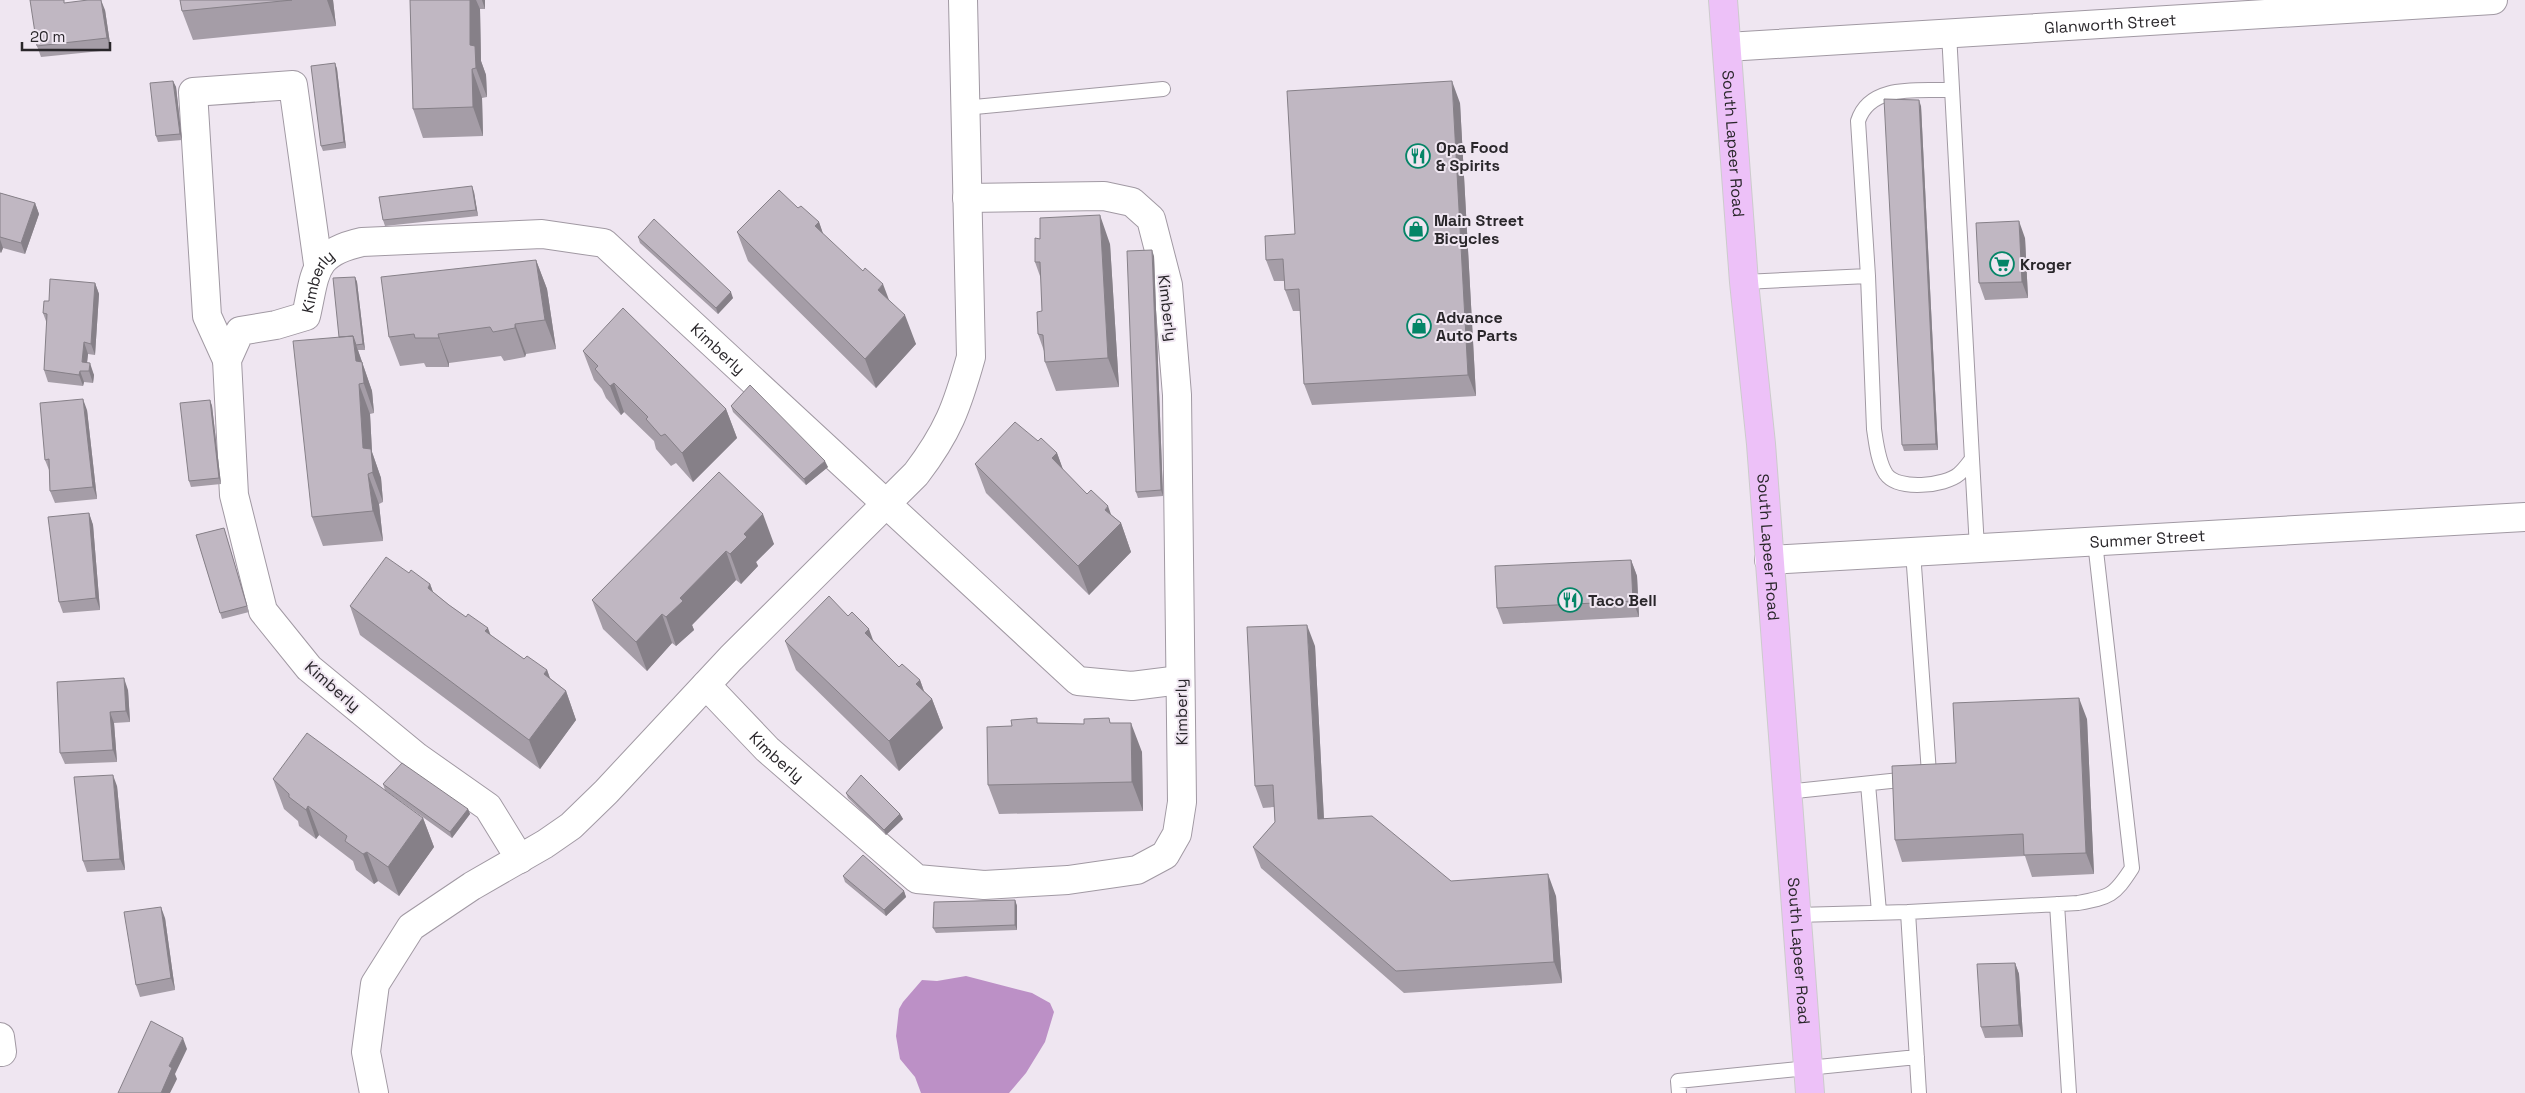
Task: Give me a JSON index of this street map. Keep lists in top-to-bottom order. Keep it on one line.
{"streets":{"main road":["South Lapeer Road"],"street":["Glanworth Street","Kimberly","Summer Street"]},"crossings":[["Glanworth Street","South Lapeer Road"],["South Lapeer Road","Summer Street"]],"places":{"restaurant":["Opa Food & Spirits","Taco Bell"],"shop":["Main Street Bicycles","Advance Auto Parts"],"supermarket":["Kroger"]},"scale_bar":"20 m"}
